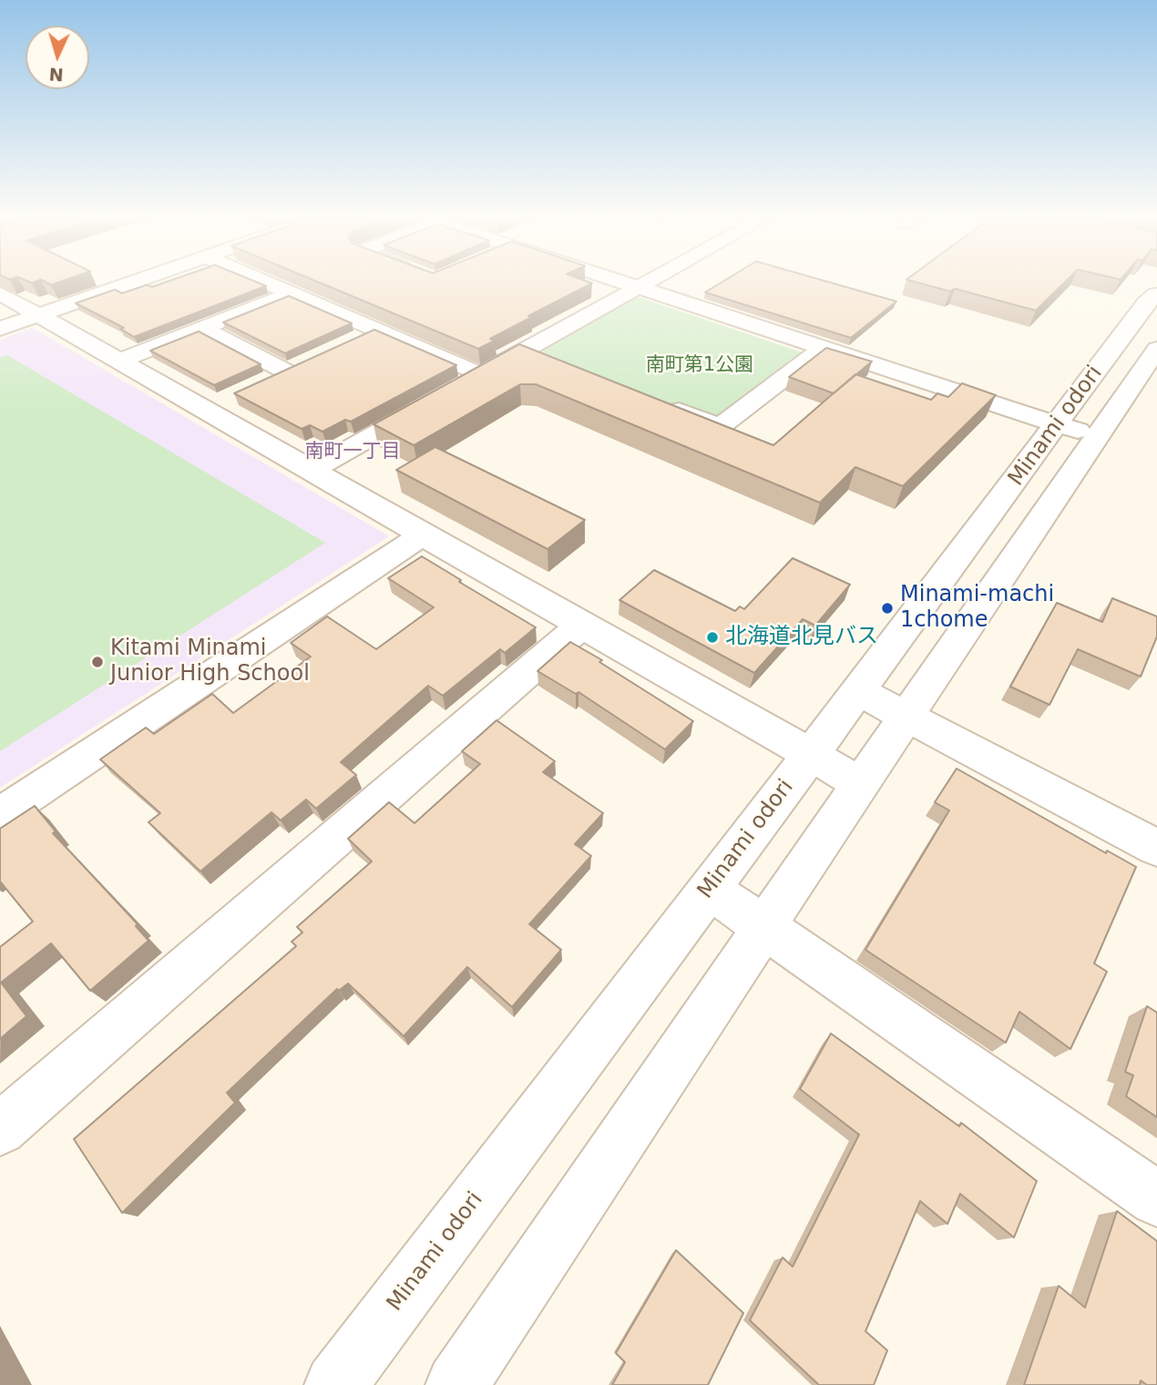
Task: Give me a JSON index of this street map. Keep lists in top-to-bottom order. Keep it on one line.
{"streets":{"street":["Minami odori"]},"districts":["南町一丁目"],"parks":["南町第1公園"],"places":["Minami-machi 1chome","北海道北見バス","Kitami Minami Junior High School"],"north":"bottom"}
